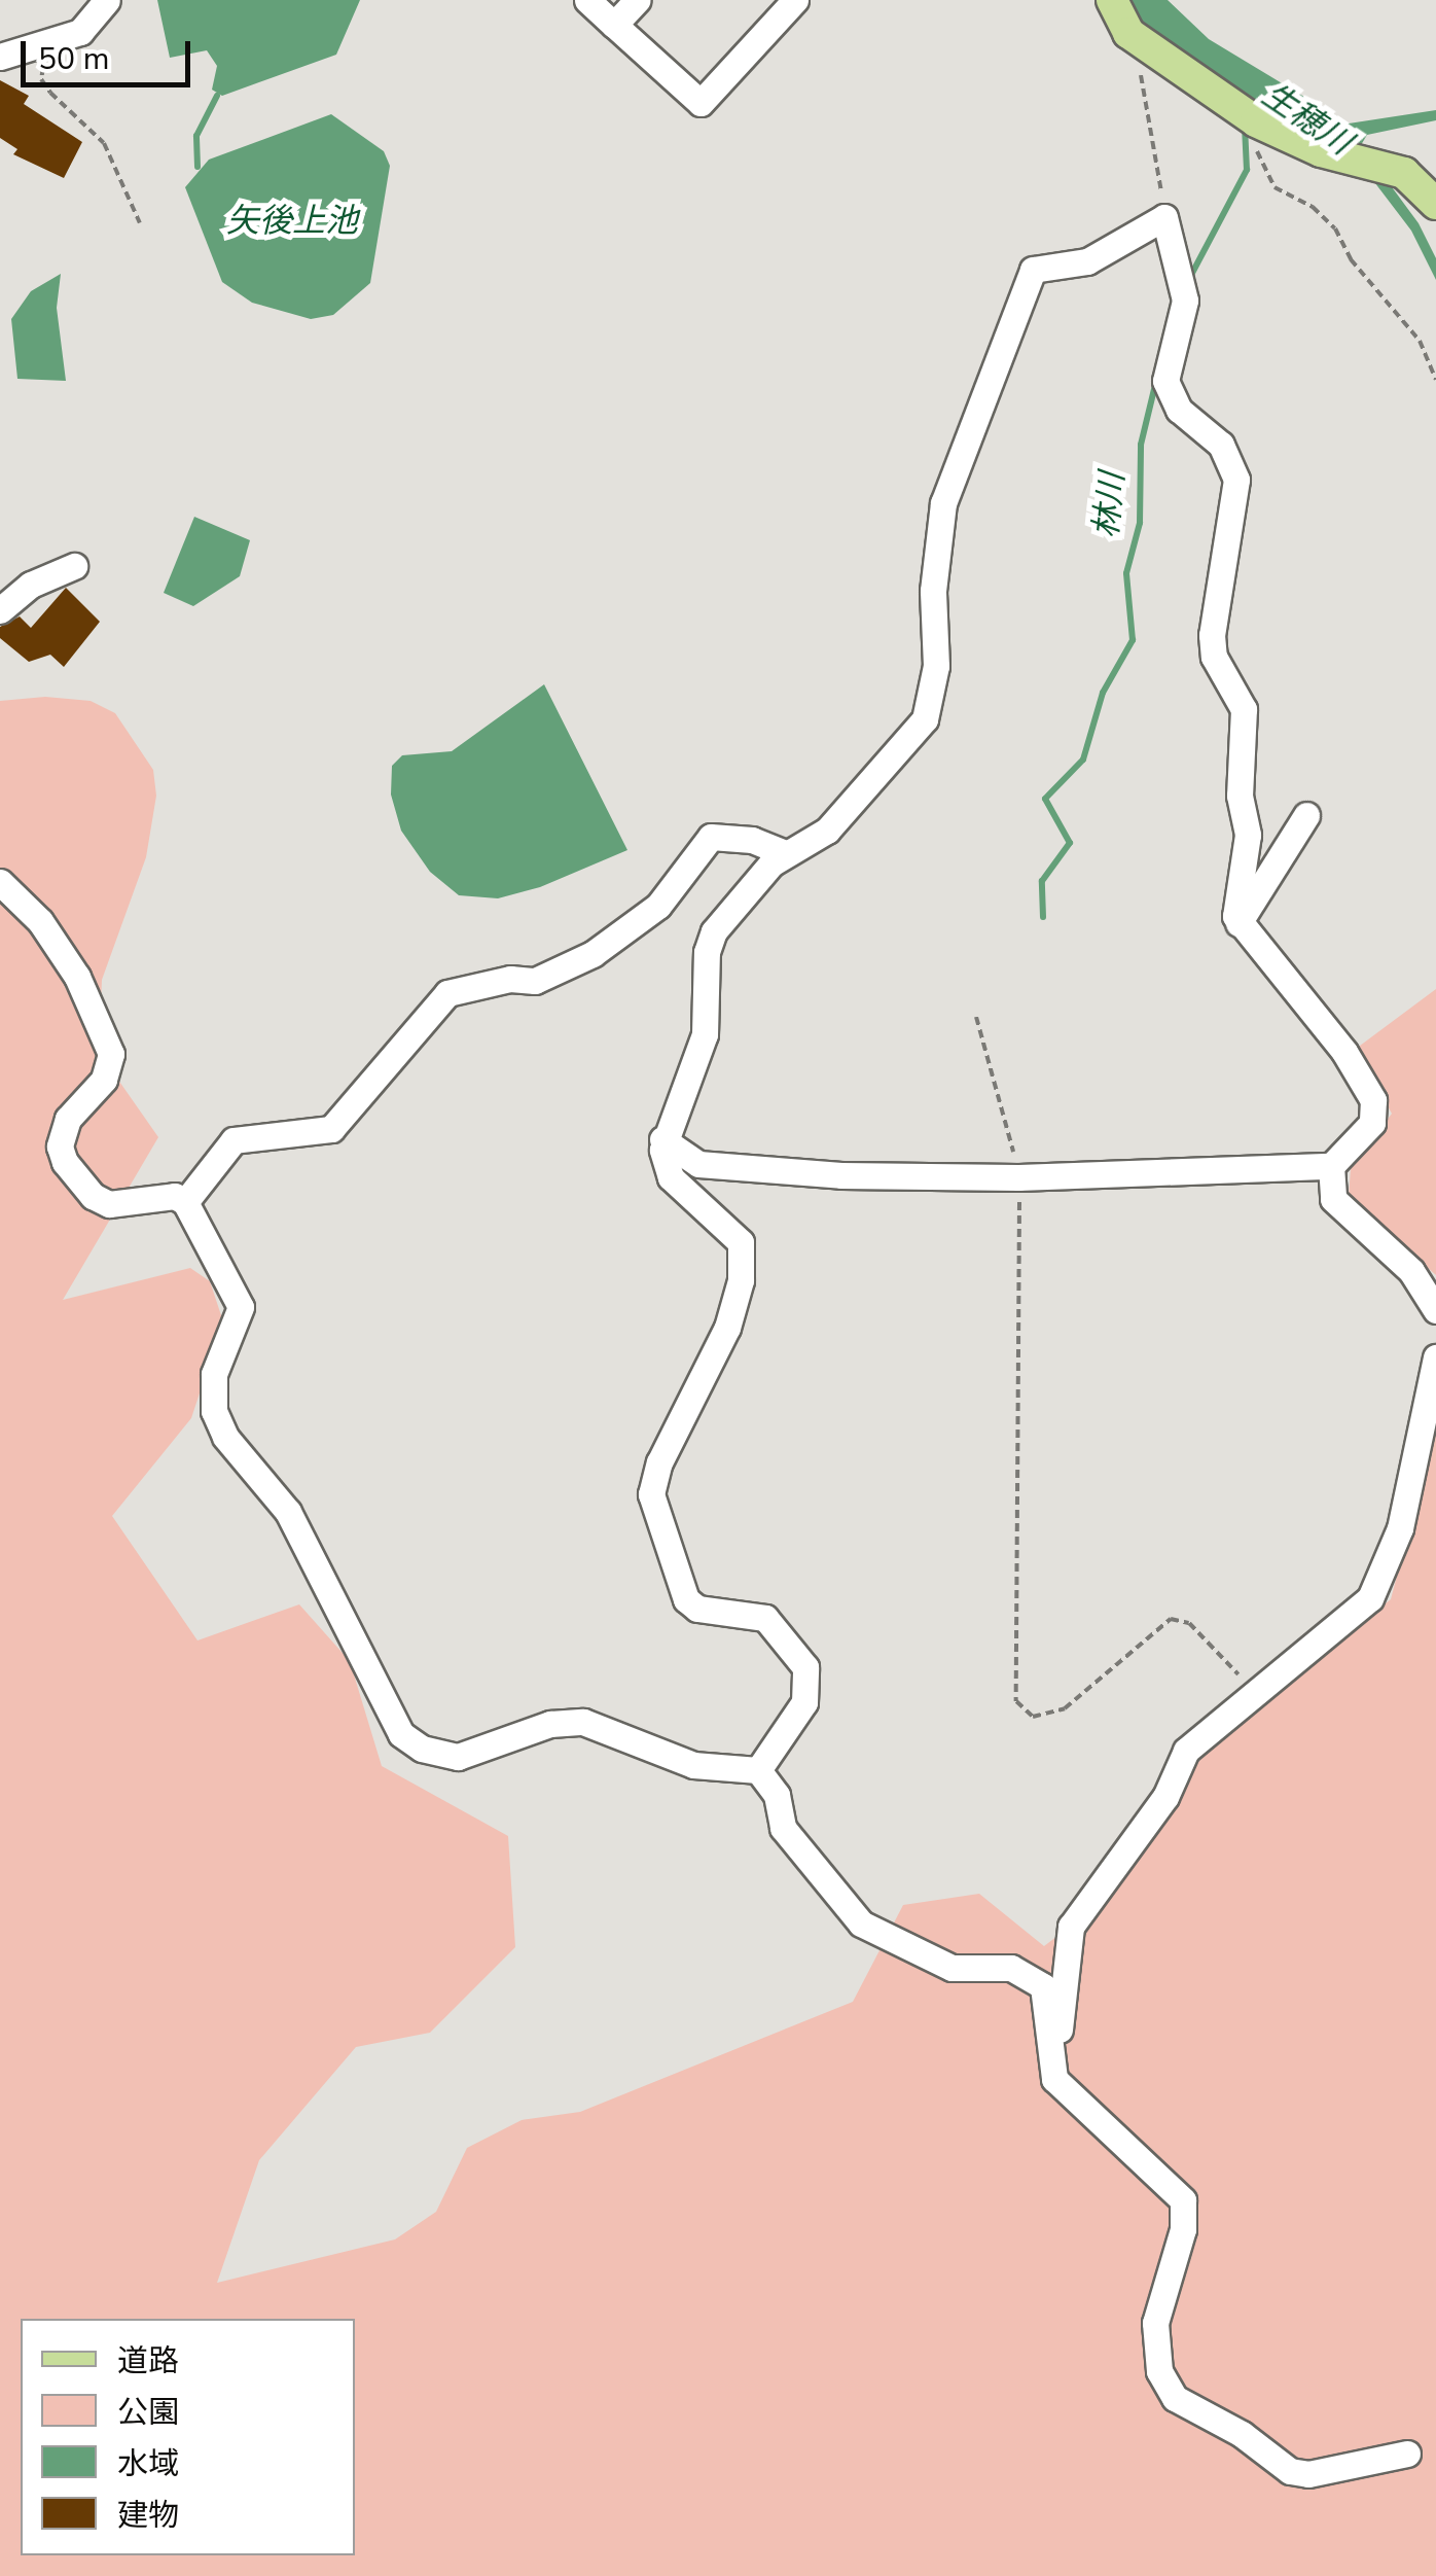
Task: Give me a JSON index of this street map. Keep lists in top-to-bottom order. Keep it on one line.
{"water":["生穂川","矢後上池","林川"],"legend":["道路","公園","水域","建物"],"scale_bar":"50 m"}
